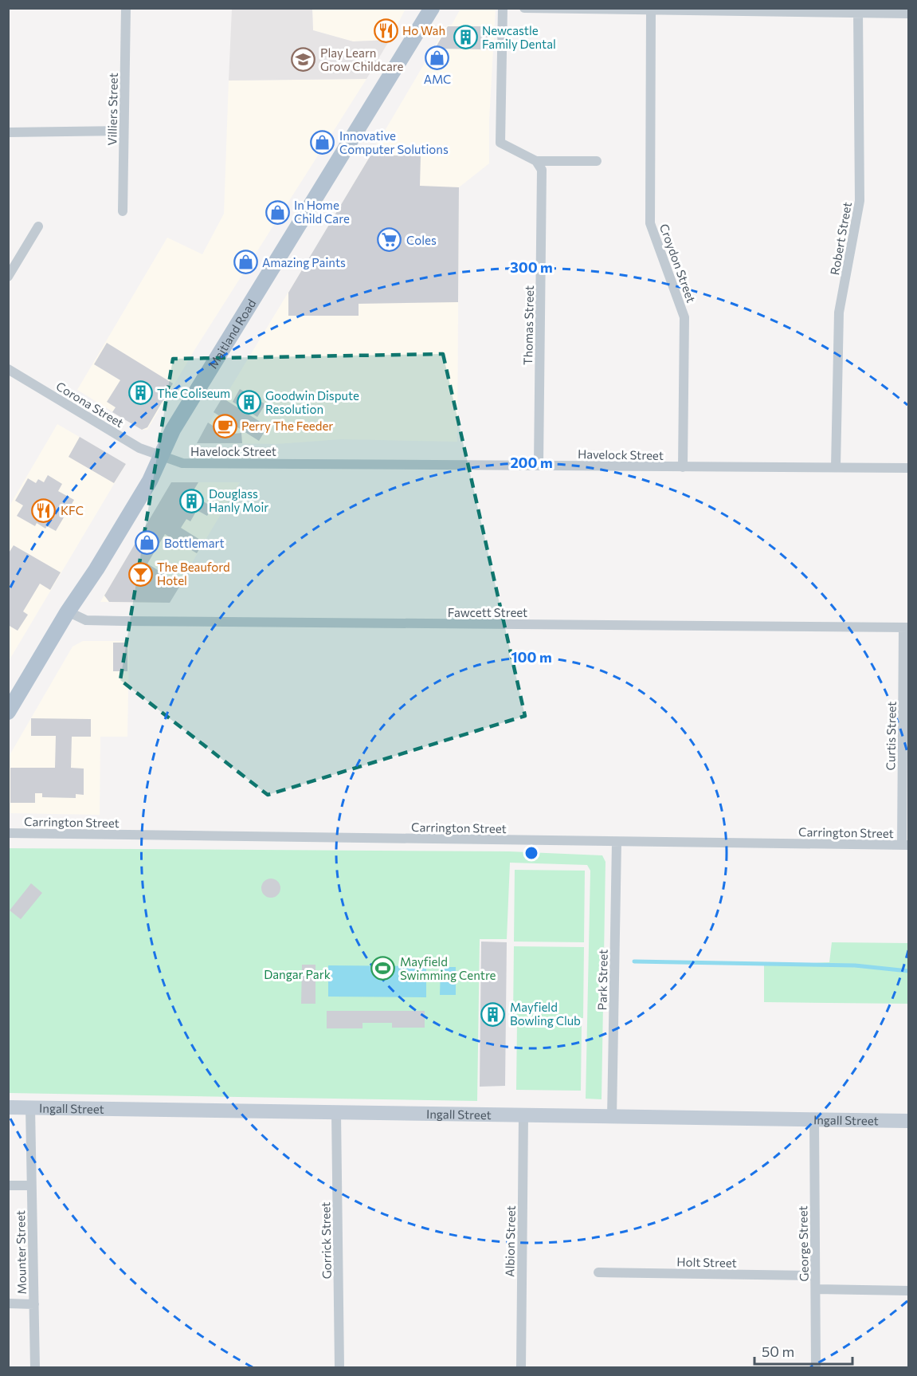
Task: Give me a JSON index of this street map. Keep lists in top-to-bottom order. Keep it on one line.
{"streets":{"main road":["Maitland Road","Ingall Street"],"street":["Villiers Street","Robert Street","Croydon Street","Thomas Street","Corona Street","Havelock Street","Fawcett Street","Curtis Street","Carrington Street","Park Street","Gorrick Street","Albion Street","George Street","Mounter Street","Holt Street"]},"crossings":[["Robert Street","Havelock Street"],["Croydon Street","Havelock Street"],["Thomas Street","Havelock Street"],["Maitland Road","Corona Street"],["Maitland Road","Havelock Street"],["Maitland Road","Fawcett Street"],["Corona Street","Havelock Street"],["Fawcett Street","Curtis Street"],["Curtis Street","Carrington Street"],["Carrington Street","Park Street"],["Park Street","Ingall Street"],["Ingall Street","Gorrick Street"],["Ingall Street","Albion Street"],["Ingall Street","George Street"],["Ingall Street","Mounter Street"],["George Street","Holt Street"]],"parks":["Dangar Park"],"places":{"restaurant":["Ho Wah","KFC"],"building":["Newcastle Family Dental","The Coliseum","Goodwin Dispute Resolution","Douglass Hanly Moir","Mayfield Bowling Club"],"shop":["AMC","Innovative Computer Solutions","In Home Child Care","Amazing Paints","Bottlemart"],"school or university":["Play Learn Grow Childcare"],"supermarket":["Coles"],"cafe":["Perry The Feeder"],"bar":["The Beauford Hotel"],"sports":["Mayfield Swimming Centre"]},"scale_bar":"50 m","rings":["300 m","200 m","100 m"]}
